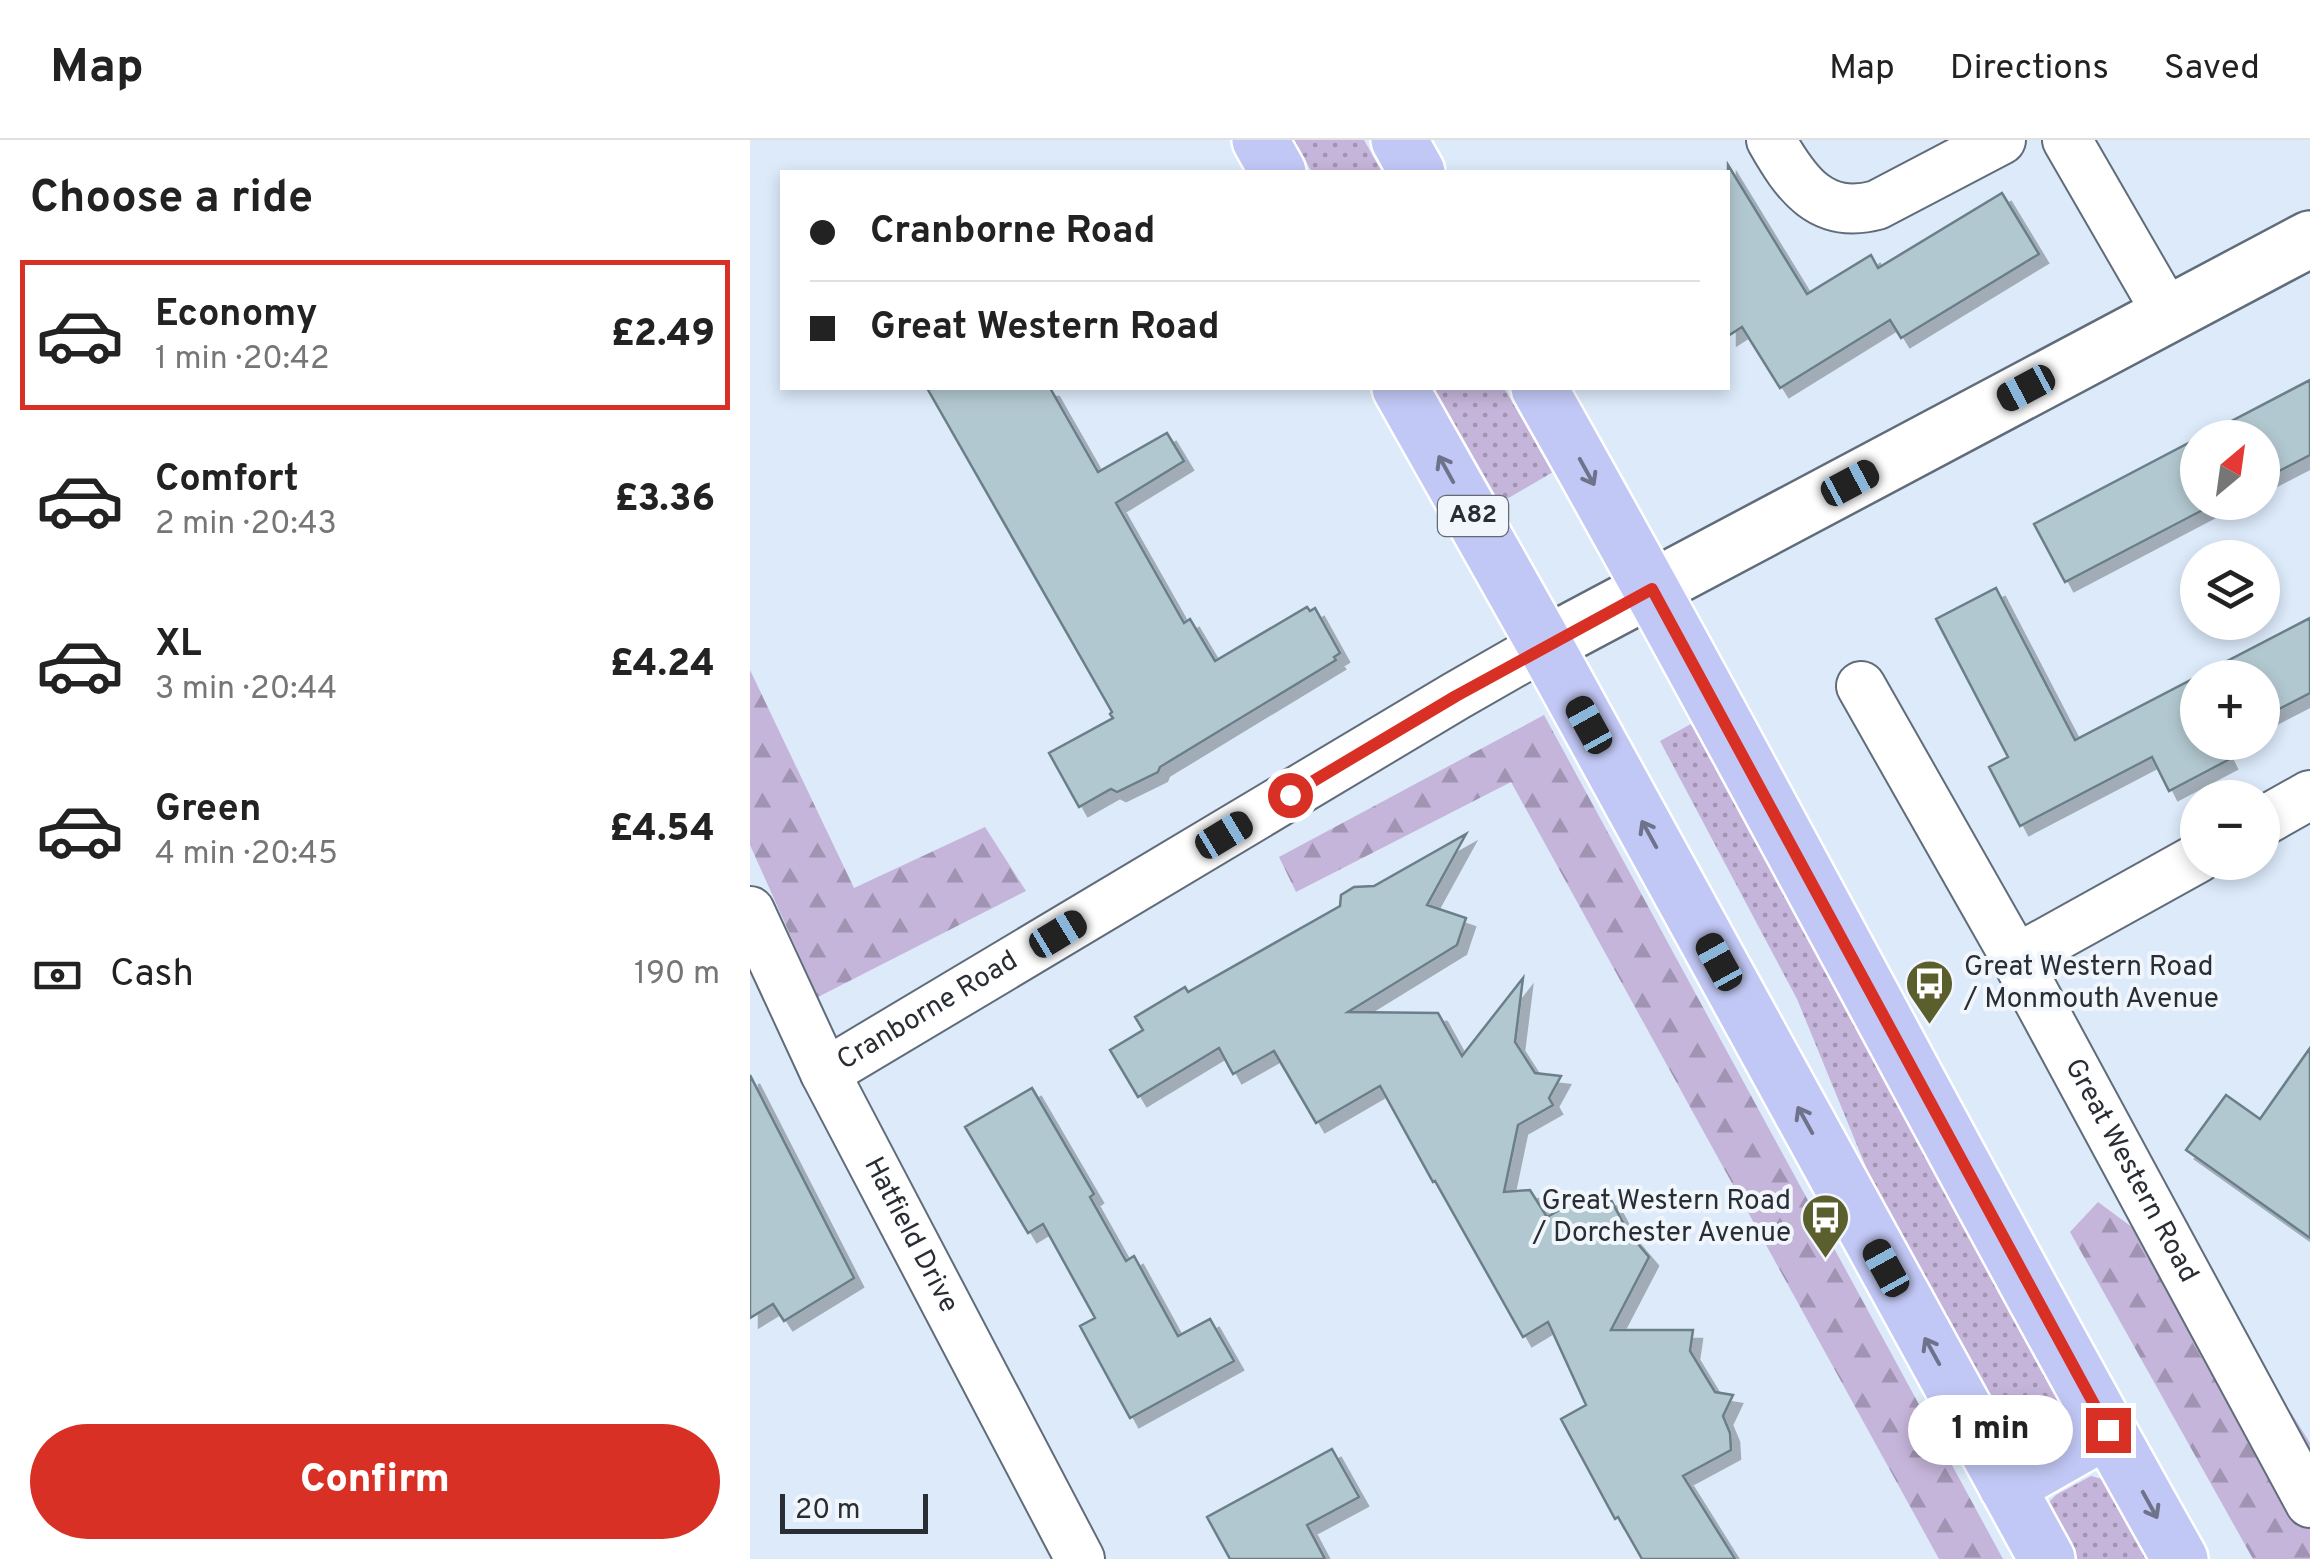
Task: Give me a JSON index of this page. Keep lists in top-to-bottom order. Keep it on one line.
{"streets":{"main road":["A82"],"street":["Cranborne Road","Great Western Road","Hatfield Drive"]},"crossings":[["A82","Cranborne Road"],["Cranborne Road","Hatfield Drive"]],"places":{"bus stop":["Great Western Road / Monmouth Avenue","Great Western Road / Dorchester Avenue"]},"scale_bar":"20 m","north":"top right","page":{"header":"Map","nav":["Map","Directions","Saved"],"heading":"Choose a ride","banner":["Cranborne Road","Great Western Road"],"list":[{"name":"Economy","note":"1 min · 20:42","value":"£2.49"},{"name":"Comfort","note":"2 min · 20:43","value":"£3.36"},{"name":"XL","note":"3 min · 20:44","value":"£4.24"},{"name":"Green","note":"4 min · 20:45","value":"£4.54"}],"map_buttons":["+","−"],"pay":["Cash","190 m"],"bubble":"1 min","buttons":"Confirm","scale":"20 m"}}
